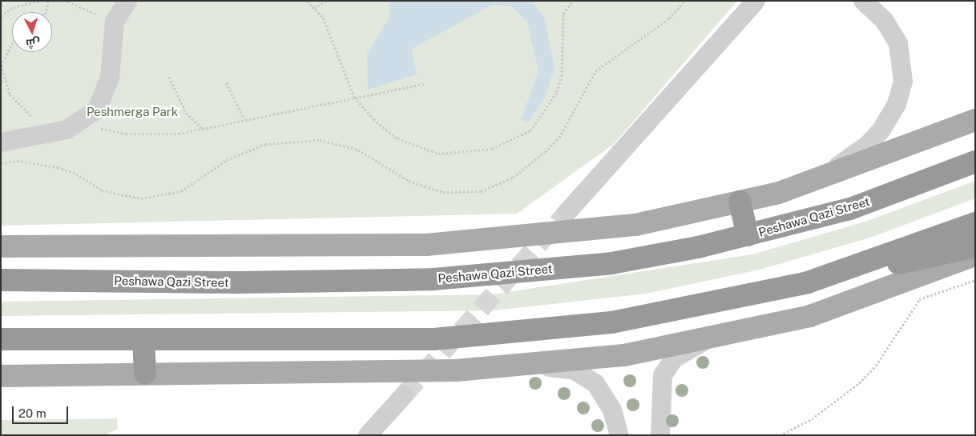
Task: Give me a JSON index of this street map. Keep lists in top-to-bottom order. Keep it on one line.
{"streets":{"highway":["Peshawa Qazi Street"]},"parks":["Peshmerga Park"],"scale_bar":"20 m","north":"bottom"}
